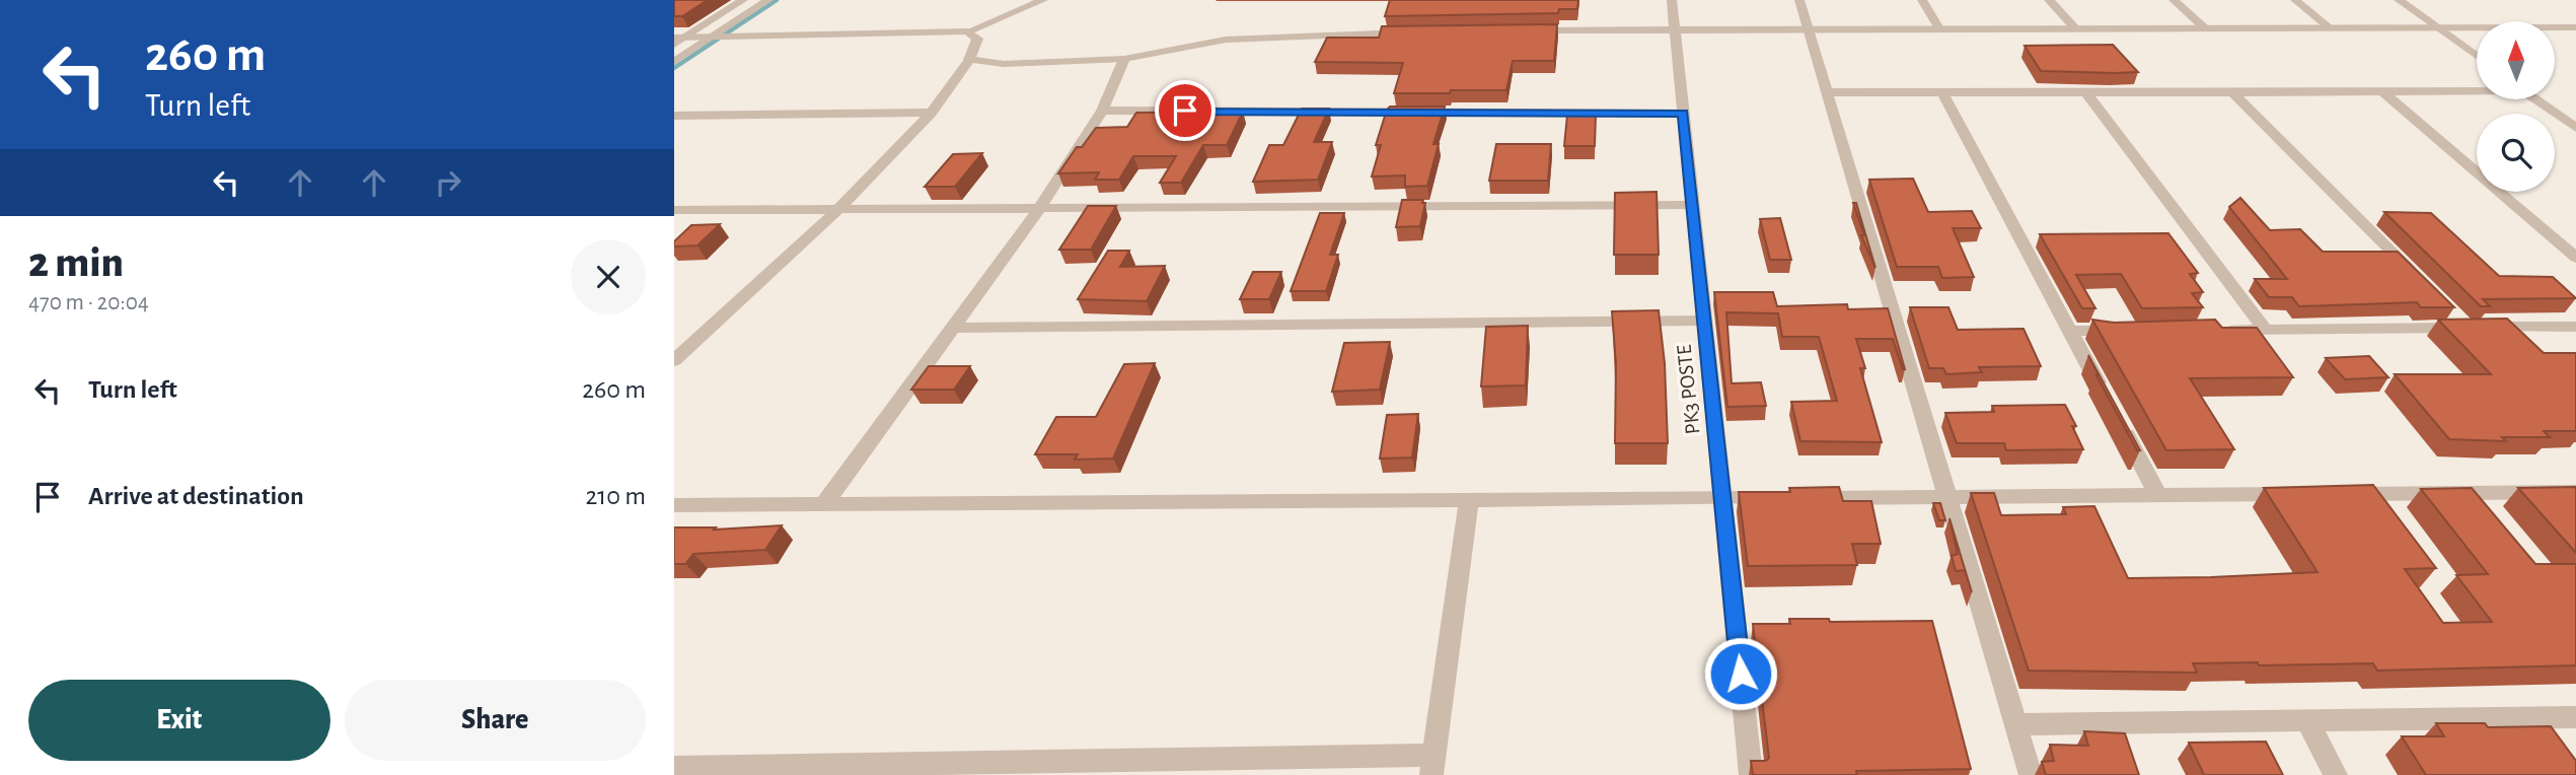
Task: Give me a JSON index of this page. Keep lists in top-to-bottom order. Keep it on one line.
{"streets":{"street":["PK3 POSTE"]},"north":"top","page":{"turn":["260 m","Turn left"],"heading":["2 min","470 m · 20:04"],"list":[{"name":"Turn left","value":"260 m"},{"name":"Arrive at destination","value":"210 m"}],"buttons":["Exit","Share"]}}
